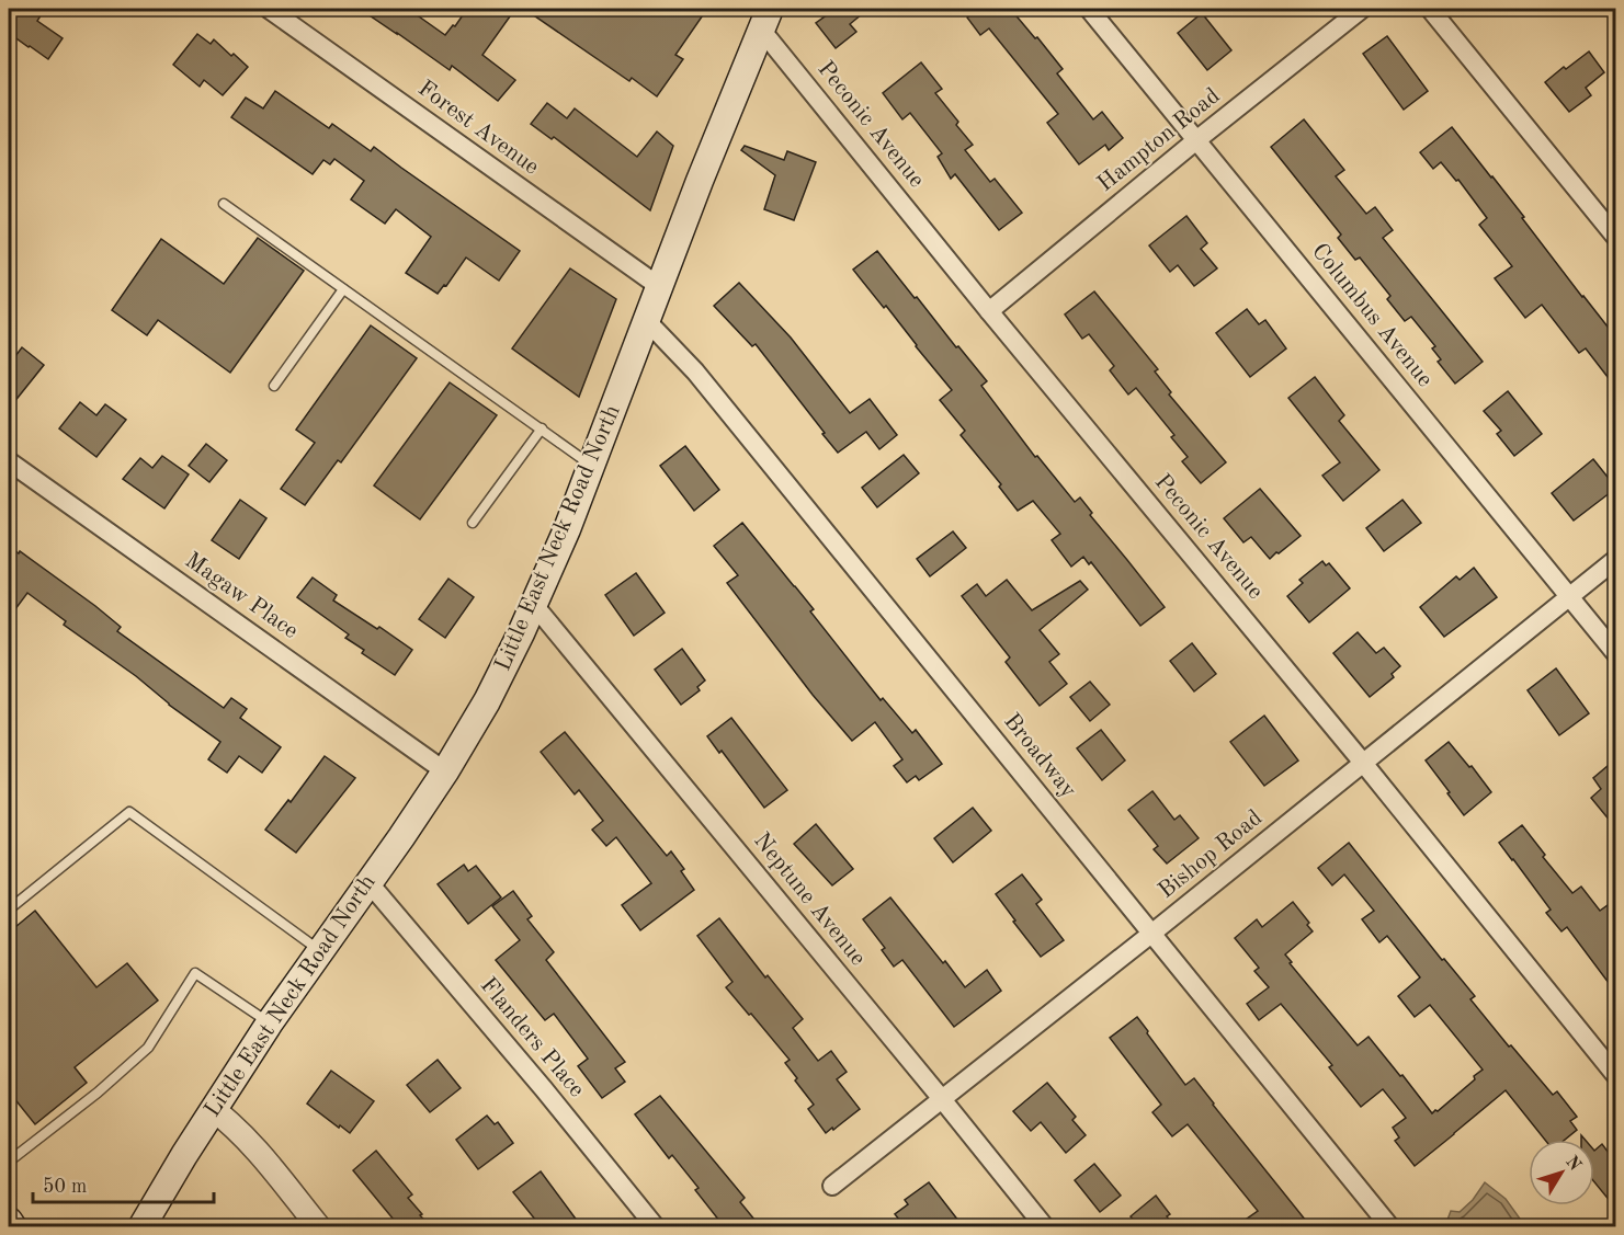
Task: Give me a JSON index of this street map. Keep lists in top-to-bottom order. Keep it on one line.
{"streets":{"main road":["Little East Neck Road North"],"street":["Peconic Avenue","Forest Avenue","Hampton Road","Columbus Avenue","Magaw Place","Broadway","Bishop Road","Neptune Avenue","Flanders Place"]},"crossings":[["Peconic Avenue","Hampton Road"],["Peconic Avenue","Little East Neck Road North"],["Peconic Avenue","Bishop Road"],["Forest Avenue","Little East Neck Road North"],["Hampton Road","Columbus Avenue"],["Columbus Avenue","Bishop Road"],["Little East Neck Road North","Magaw Place"],["Little East Neck Road North","Broadway"],["Little East Neck Road North","Neptune Avenue"],["Little East Neck Road North","Flanders Place"],["Broadway","Bishop Road"],["Bishop Road","Neptune Avenue"]],"scale_bar":"50 m","north":"top right"}
